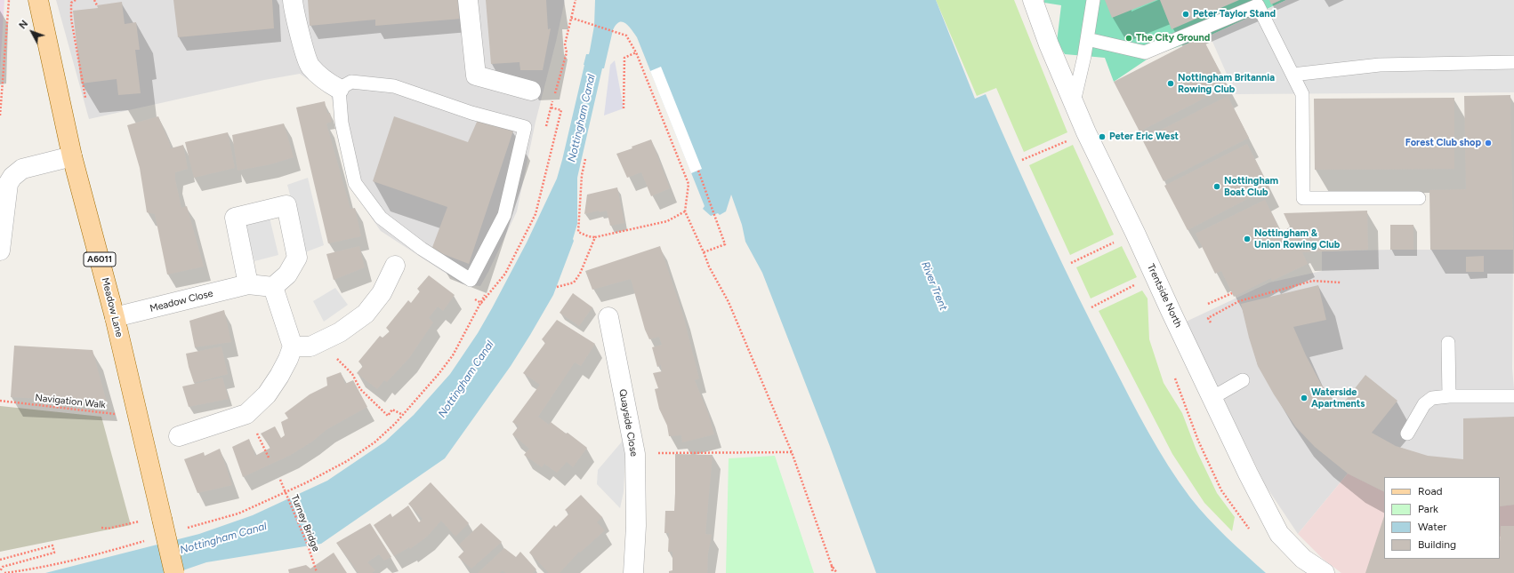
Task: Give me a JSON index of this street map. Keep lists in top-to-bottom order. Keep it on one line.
{"streets":{"main road":["A6011","Meadow Lane"],"street":["Trentside North","Meadow Close","Quayside Close"],"path":["Navigation Walk","Turney Bridge"]},"crossings":[["Meadow Close","Meadow Lane"],["Meadow Lane","Navigation Walk"]],"water":["Nottingham Canal","River Trent"],"places":["Peter Taylor Stand","The City Ground","Nottingham Britannia Rowing Club","Peter Eric West","Forest Club shop","Nottingham Boat Club","Nottingham & Union Rowing Club","Waterside Apartments"],"legend":["Road","Park","Water","Building"],"north":"top left"}
